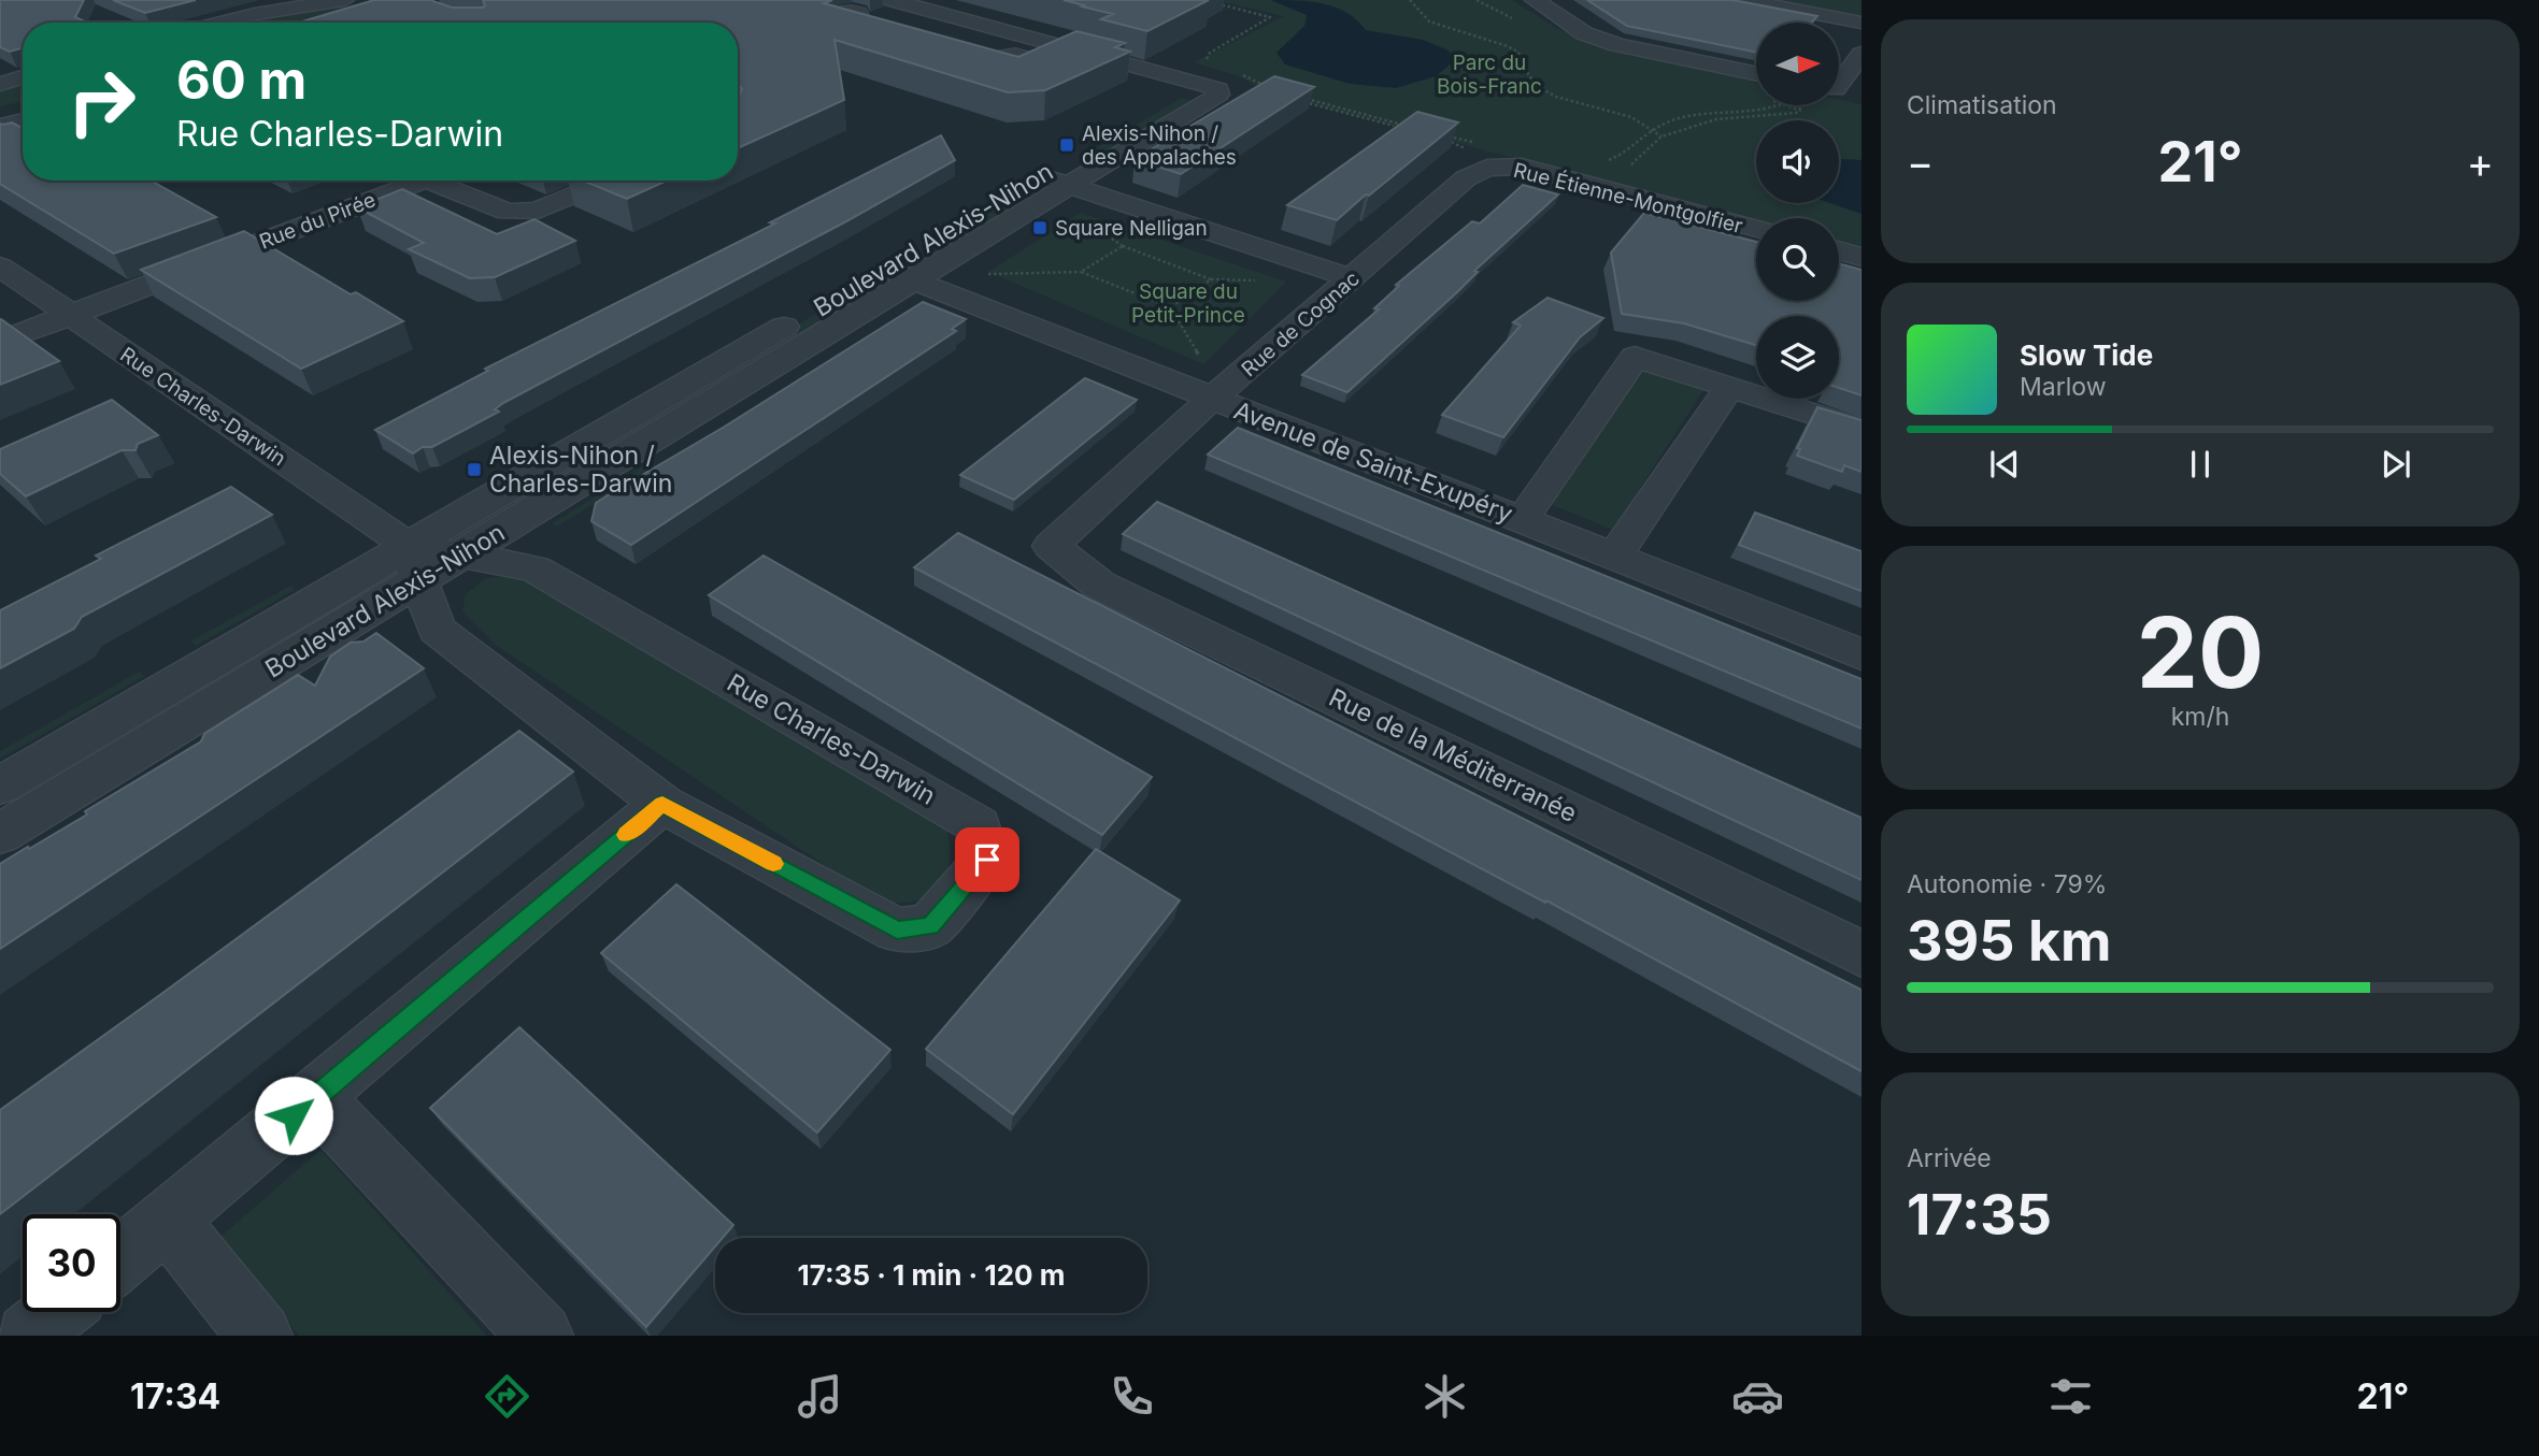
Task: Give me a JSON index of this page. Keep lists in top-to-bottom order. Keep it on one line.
{"streets":{"street":["Rue Étienne-Montgolfier","Rue du Pirée","Boulevard Alexis-Nihon","Rue de Cognac","Rue Charles-Darwin","Avenue de Saint-Exupéry","Rue de la Méditerranée"]},"crossings":[["Rue Étienne-Montgolfier","Rue de Cognac"],["Rue du Pirée","Rue Charles-Darwin"],["Boulevard Alexis-Nihon","Rue Charles-Darwin"],["Boulevard Alexis-Nihon","Avenue de Saint-Exupéry"],["Rue de Cognac","Avenue de Saint-Exupéry"],["Rue de Cognac","Rue de la Méditerranée"]],"parks":["Parc du Bois-Franc","Square du Petit-Prince"],"places":{"transit":["Alexis-Nihon / des Appalaches","Square Nelligan","Alexis-Nihon / Charles-Darwin"]},"north":"right","page":{"tile":["Climatisation",["20","km/h"],["Autonomie · 79%","395 km"],["Arrivée","17:35"]],"turn":["60 m","Rue Charles-Darwin"],"heat":["−","21°","+"],"song":["Slow Tide","Marlow"],"limit":"30","trip":"17:35 · 1 min · 120 m","tabs":["17:34","21°"]}}
